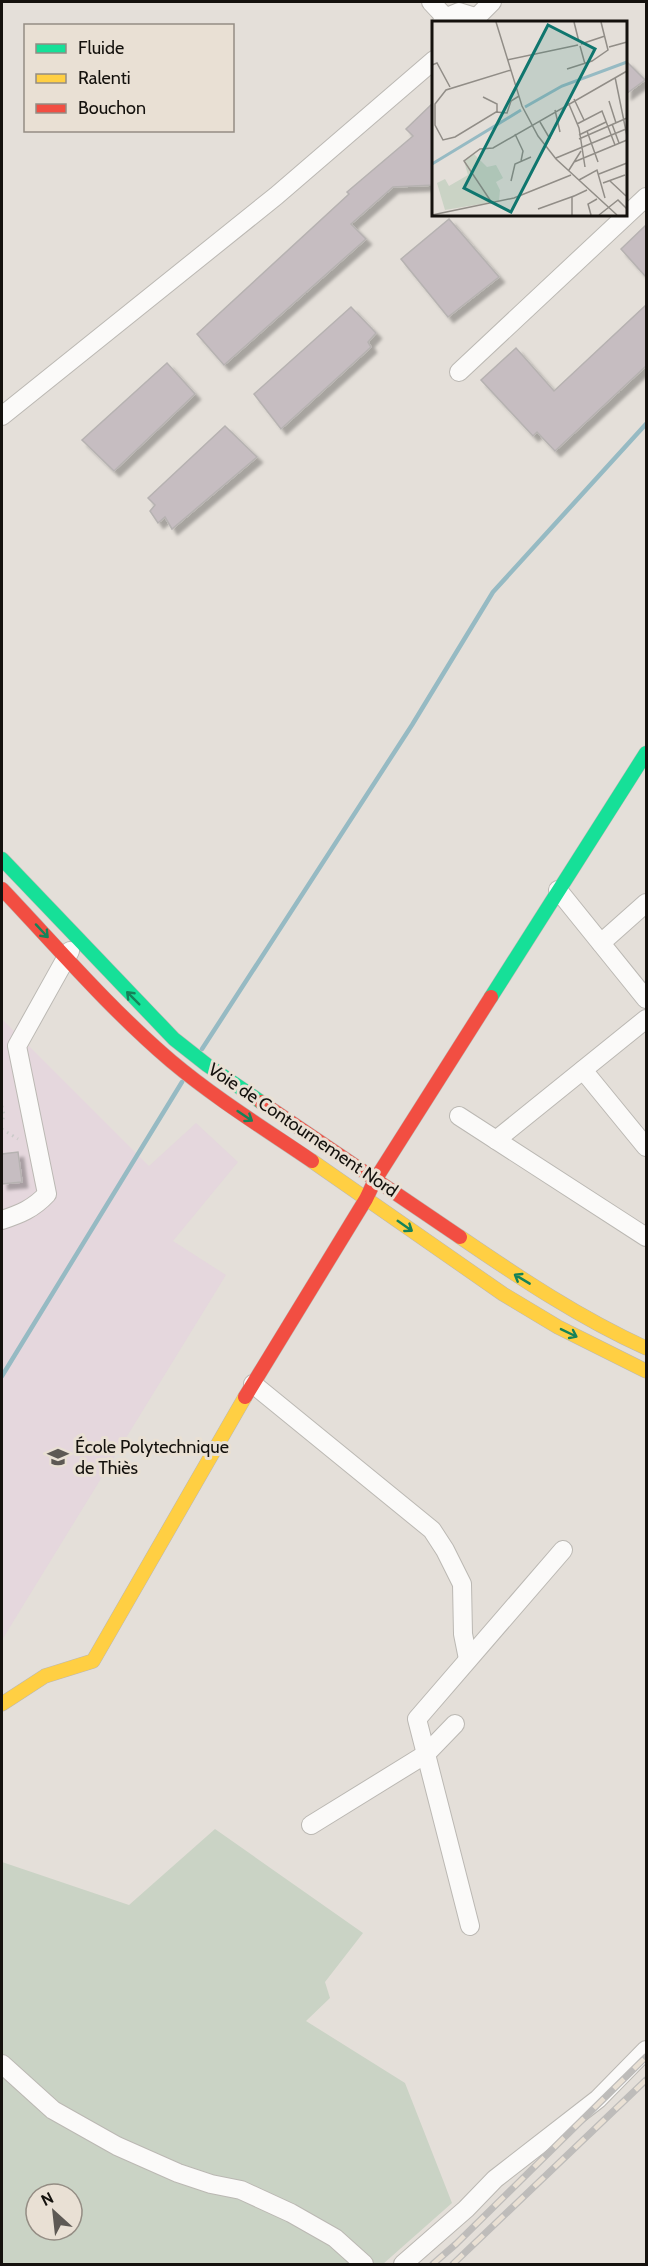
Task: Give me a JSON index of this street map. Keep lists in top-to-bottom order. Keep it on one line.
{"streets":{"main road":["Voie de Contournement Nord"]},"places":{"school or university":["École Polytechnique de Thiès"]},"legend":["Fluide","Ralenti","Bouchon"],"north":"top left"}
